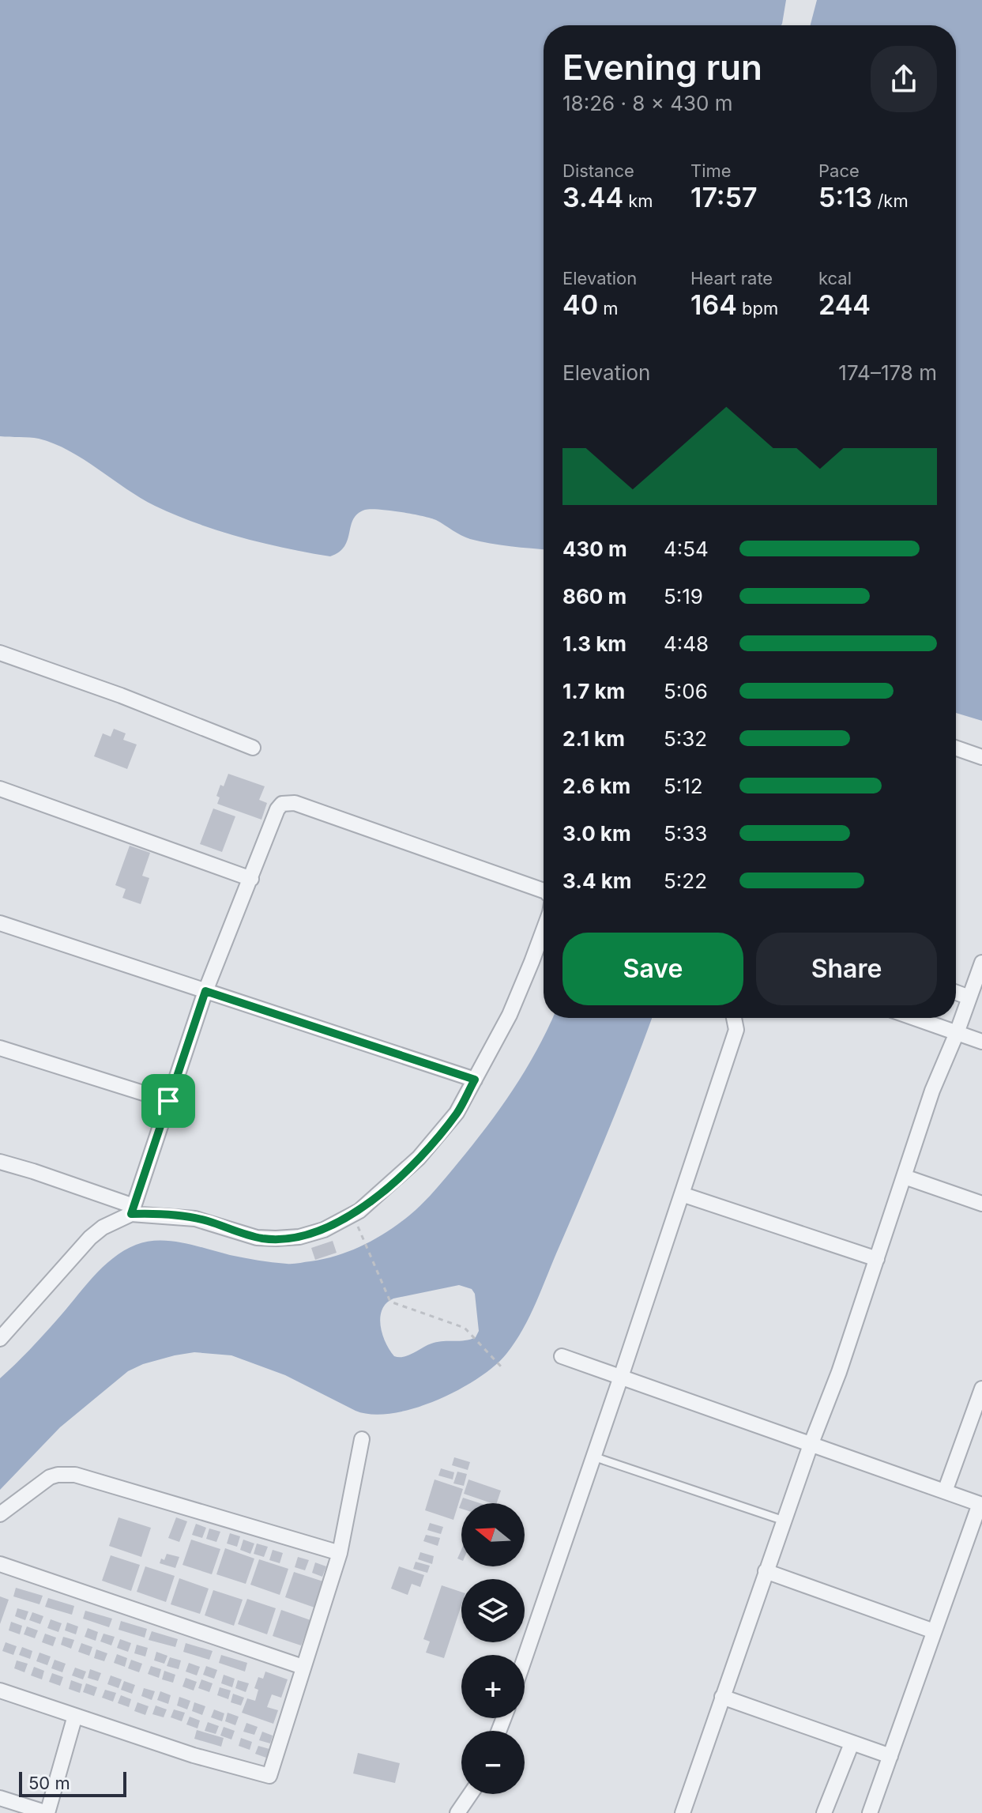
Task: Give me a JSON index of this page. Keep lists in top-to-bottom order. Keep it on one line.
{"scale_bar":"50 m","north":"left","page":{"heading":["Evening run","18:26 · 8 × 430 m"],"stats":[["Distance","3.44 km"],["Time","17:57"],["Pace","5:13 /km"],["Elevation","40 m"],["Heart rate","164 bpm"],["kcal","244"]],"chart":["Elevation","174–178 m"],"list":[{"name":"430 m","note":"4:54"},{"name":"860 m","note":"5:19"},{"name":"1.3 km","note":"4:48"},{"name":"1.7 km","note":"5:06"},{"name":"2.1 km","note":"5:32"},{"name":"2.6 km","note":"5:12"},{"name":"3.0 km","note":"5:33"},{"name":"3.4 km","note":"5:22"}],"buttons":["Save","Share"],"map_buttons":["+","−"],"scale":"50 m"}}
